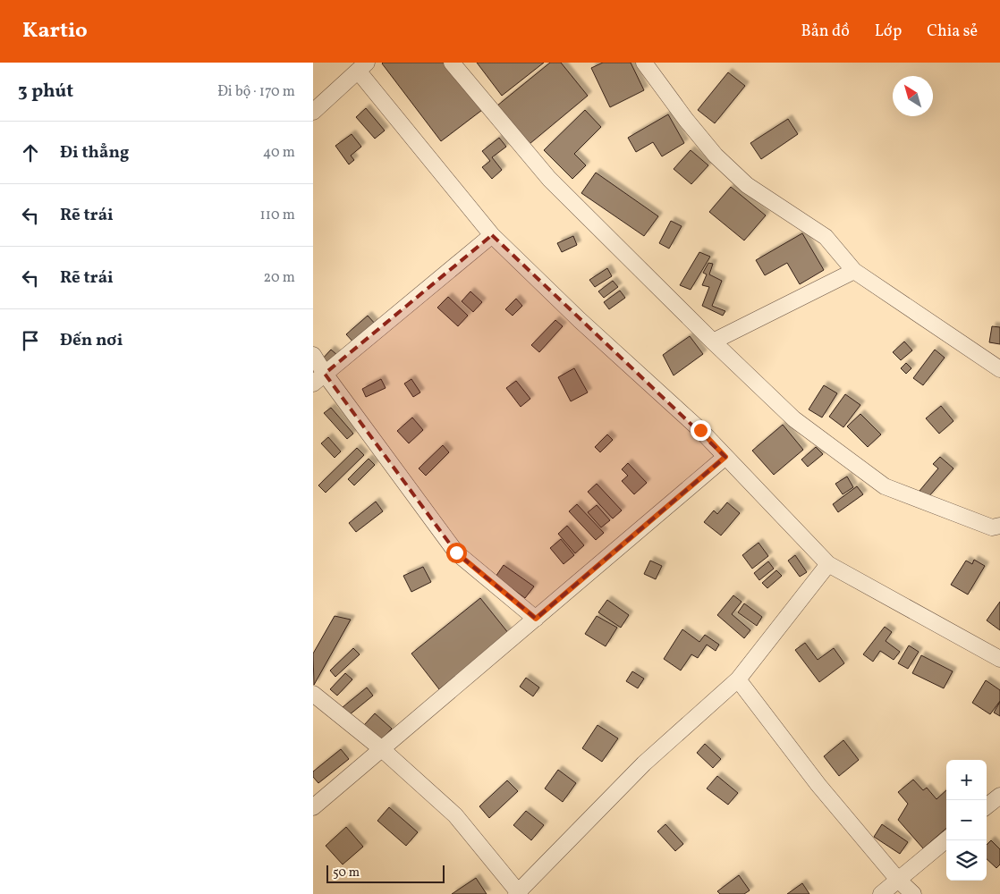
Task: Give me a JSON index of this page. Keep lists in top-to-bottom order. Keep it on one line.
{"scale_bar":"50 m","north":"top left","page":{"header":"Kartio","nav":["Bản đồ","Lớp","Chia sẻ"],"heading":["3 phút","Đi bộ · 170 m"],"list":[["Đi thẳng","40 m"],["Rẽ trái","110 m"],["Rẽ trái","20 m"],"Đến nơi"],"map_buttons":["+","−"],"scale":"50 m"}}
